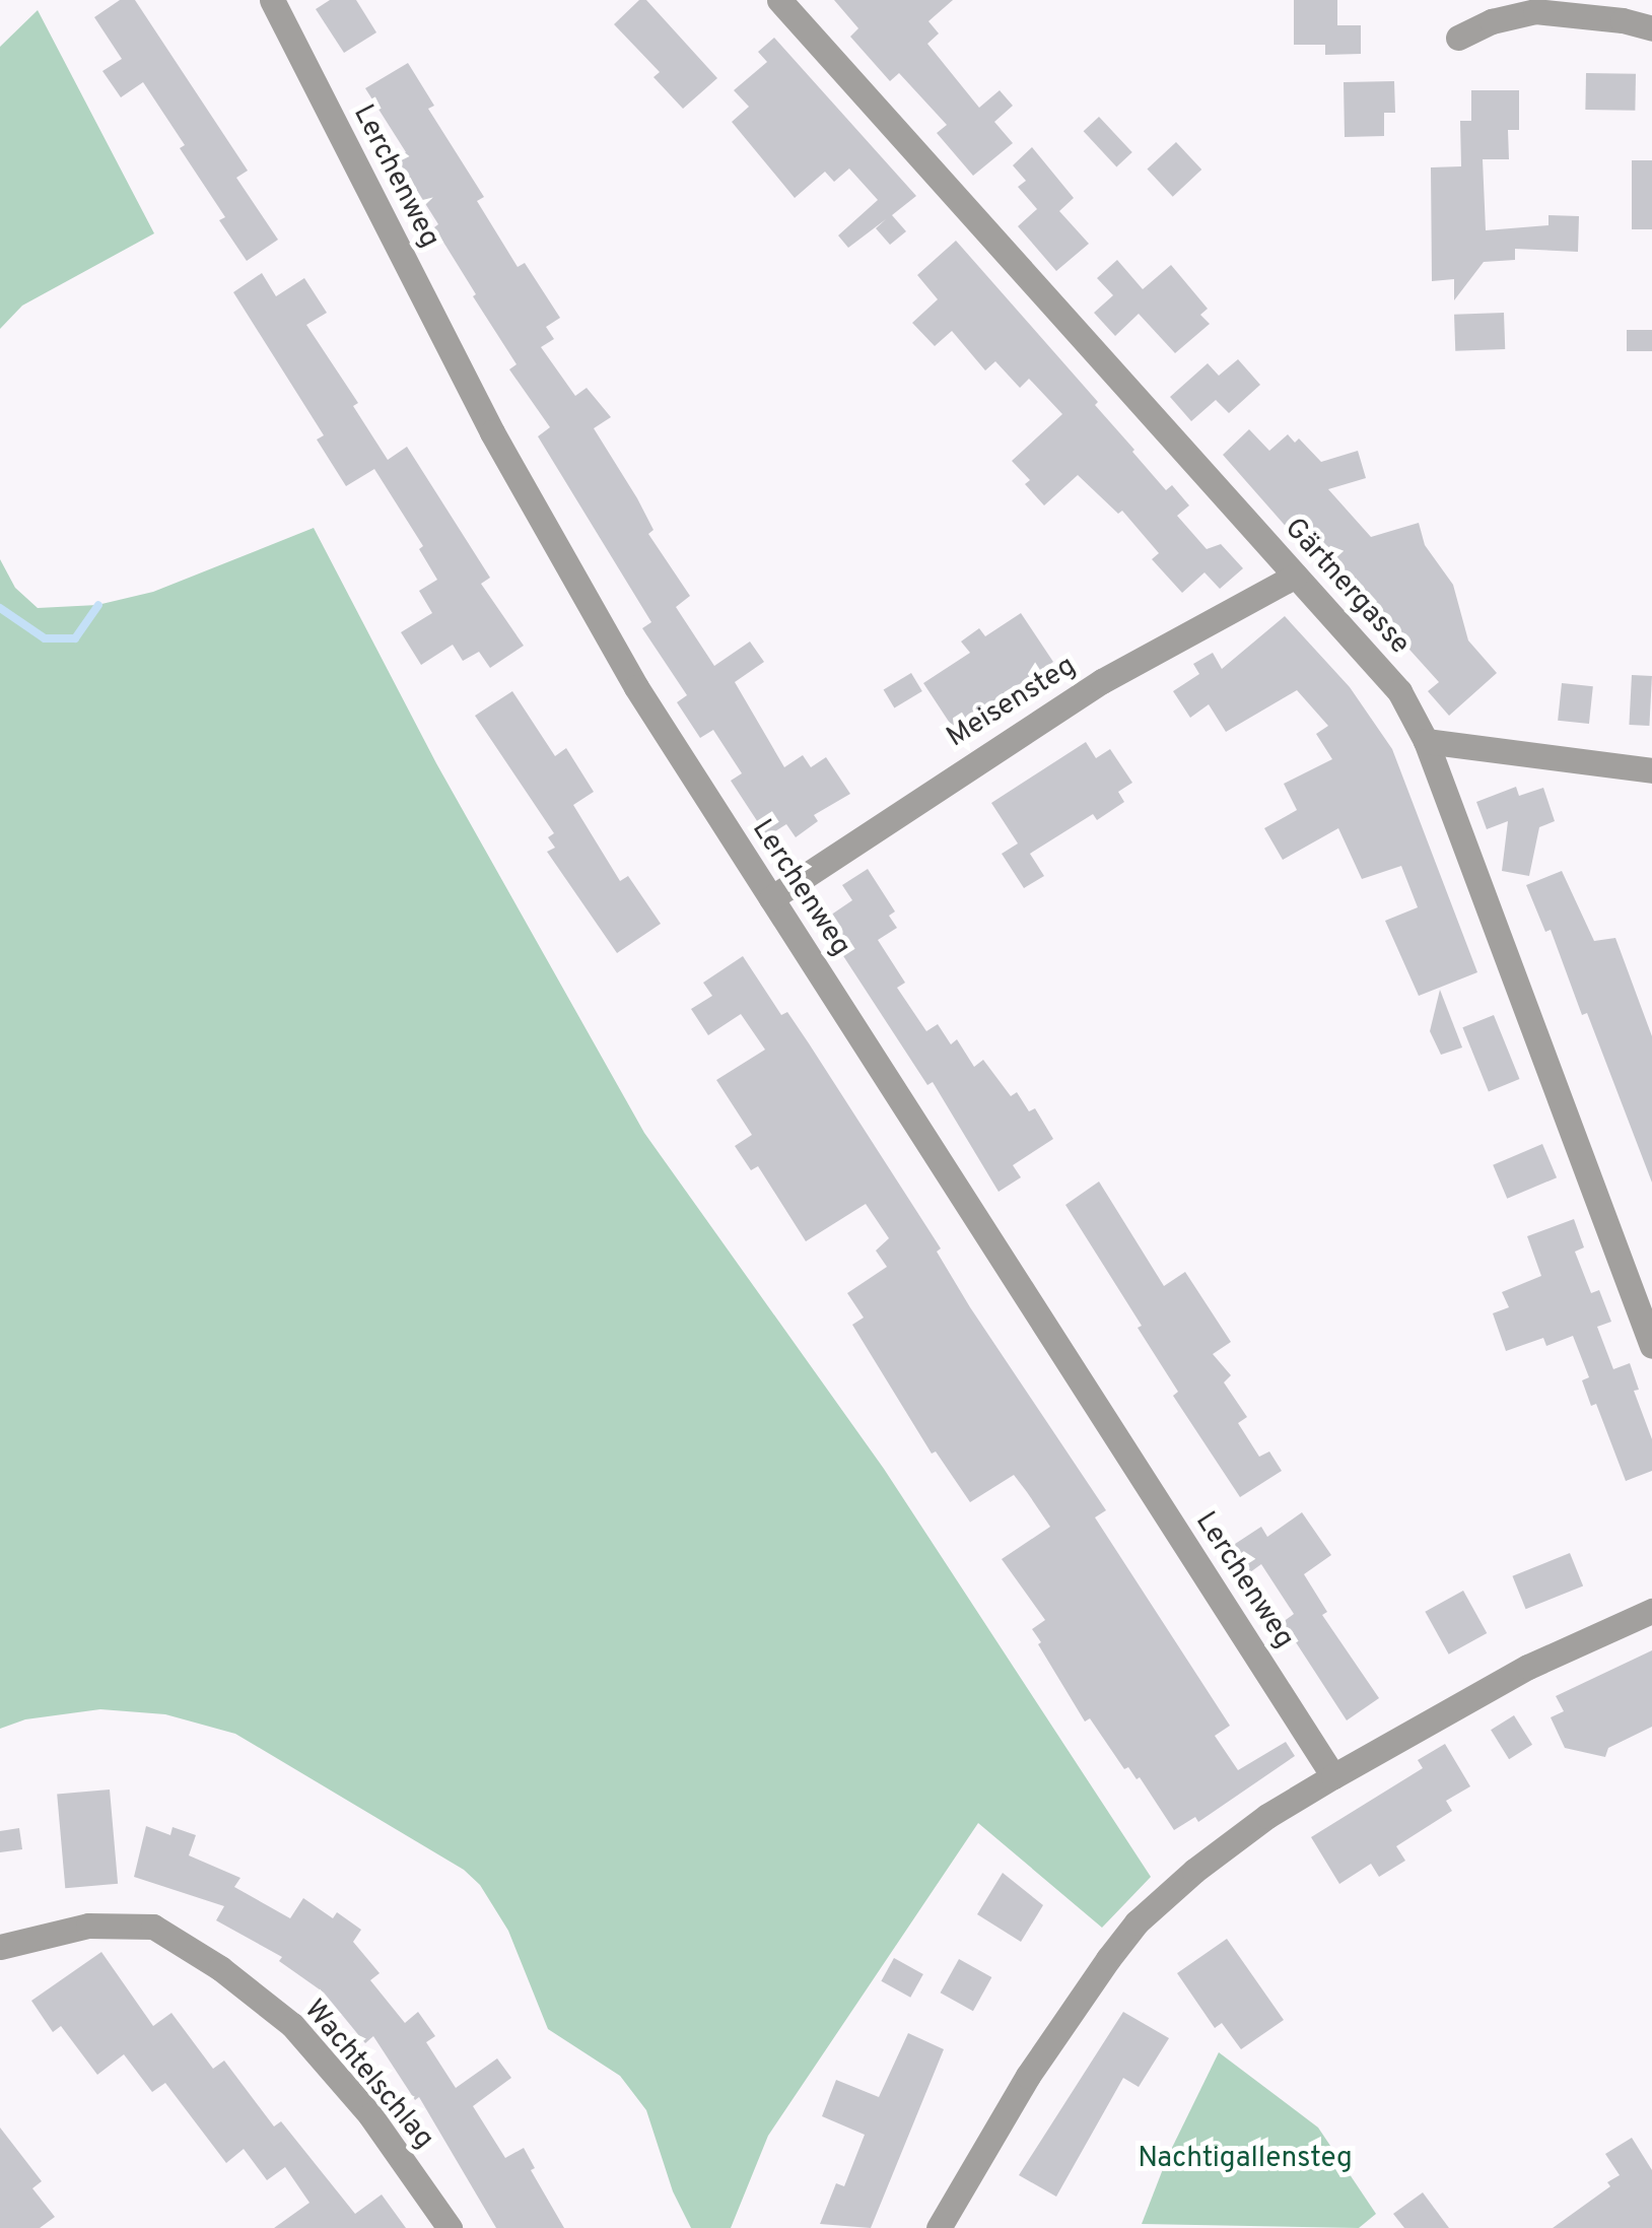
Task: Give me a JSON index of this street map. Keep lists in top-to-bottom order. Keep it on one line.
{"streets":{"street":["Lerchenweg","Gärtnergasse","Meisensteg","Wachtelschlag"]},"crossings":[["Lerchenweg","Meisensteg"],["Gärtnergasse","Meisensteg"]],"parks":["Nachtigallensteg"]}
